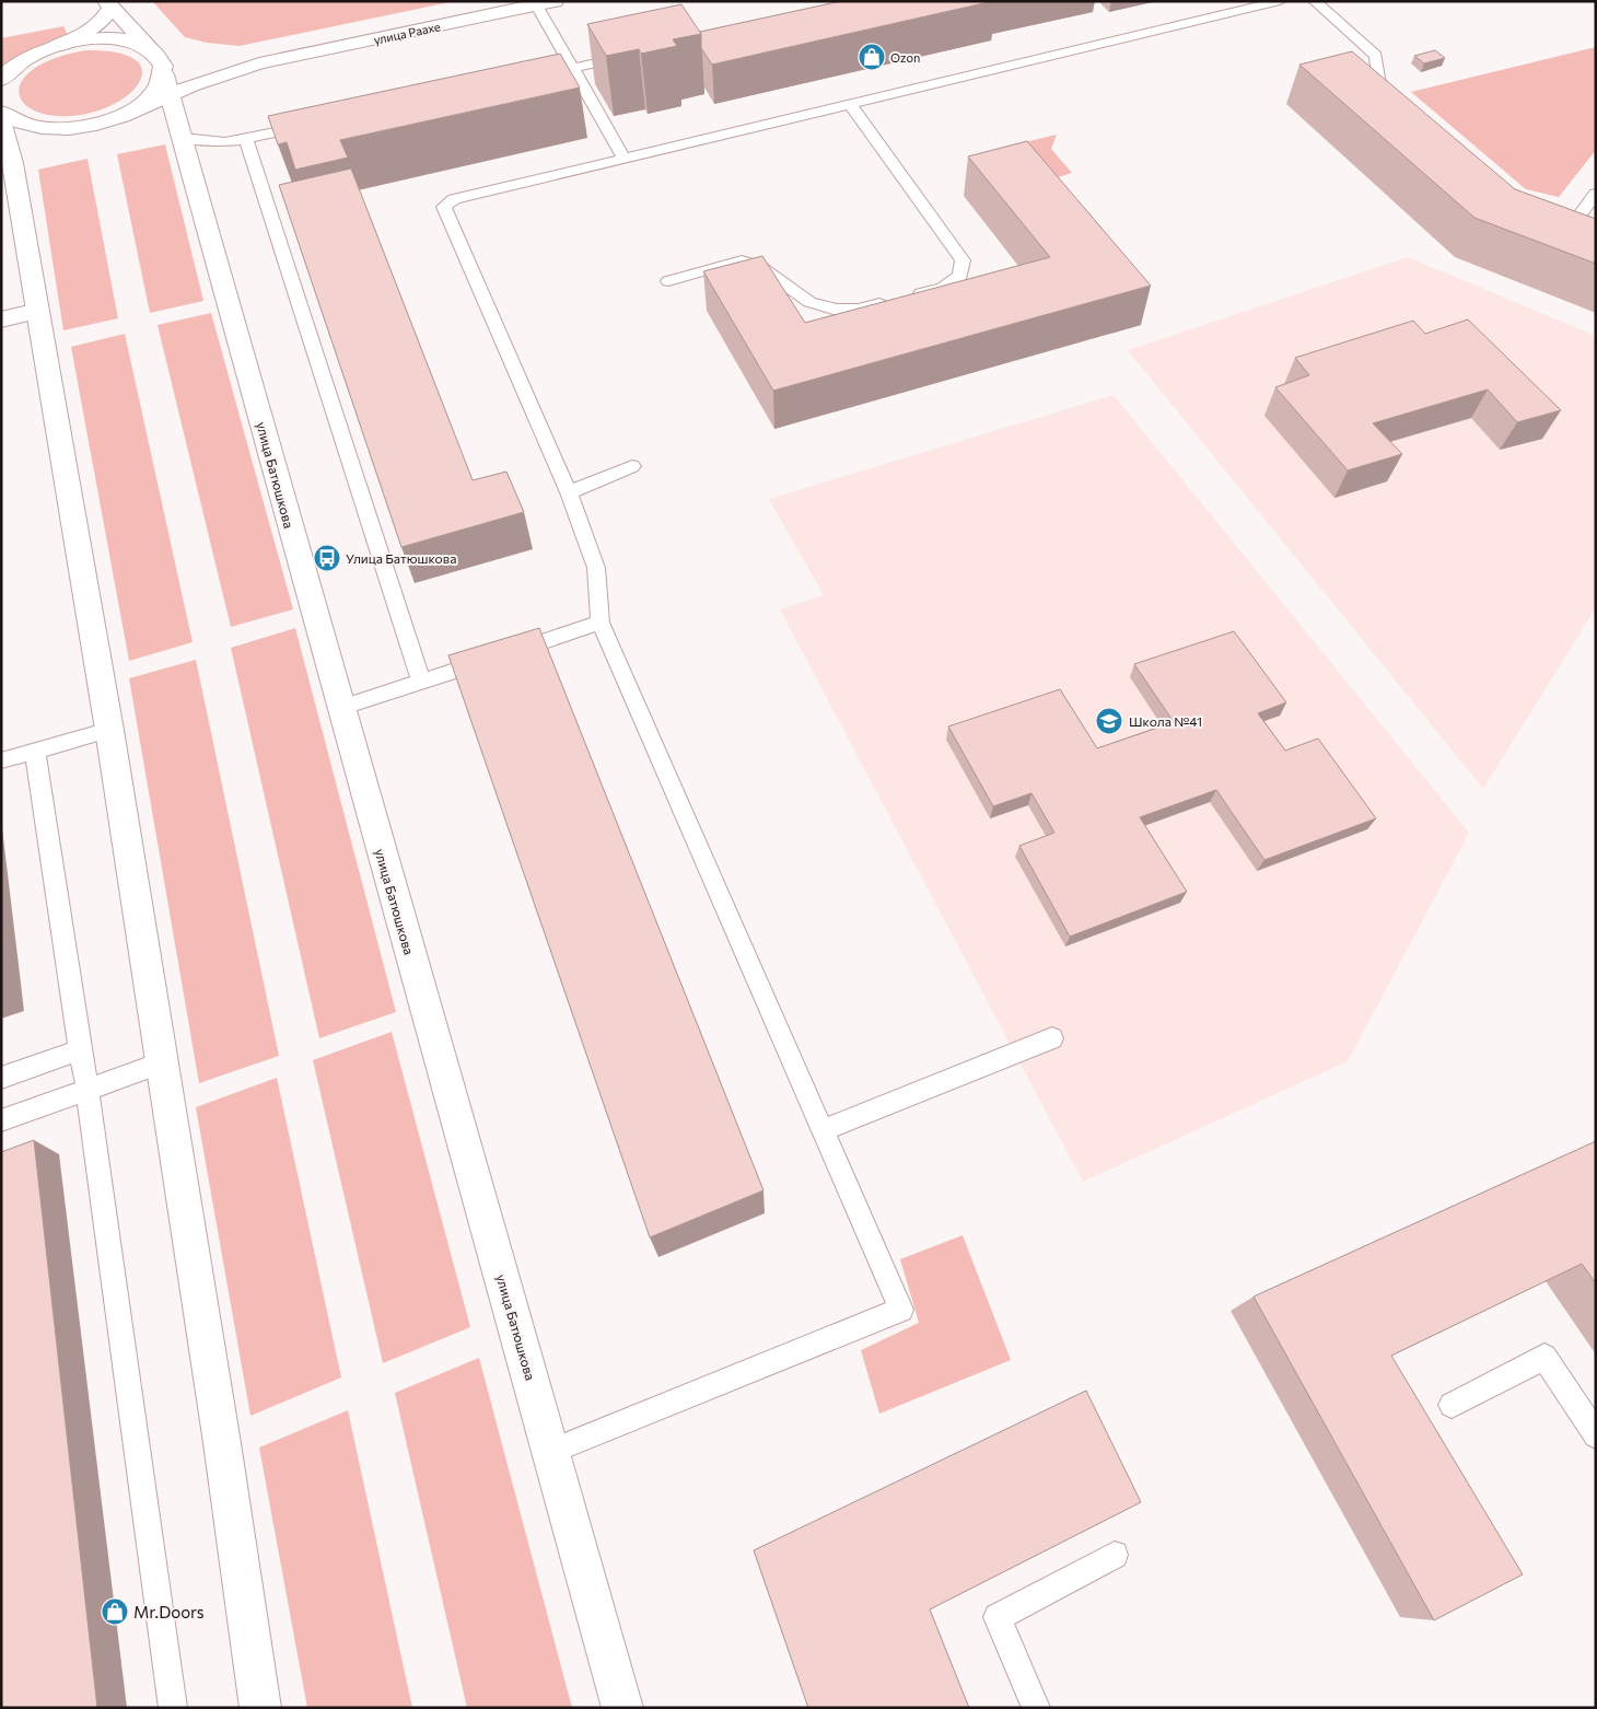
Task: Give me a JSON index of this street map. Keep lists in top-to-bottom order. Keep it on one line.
{"streets":{"street":["улица Раахе","улица Батюшкова"]},"places":{"shop":["Ozon","Mr.Doors"],"bus stop":["Улица Батюшкова"],"school or university":["Школа №41"]}}
